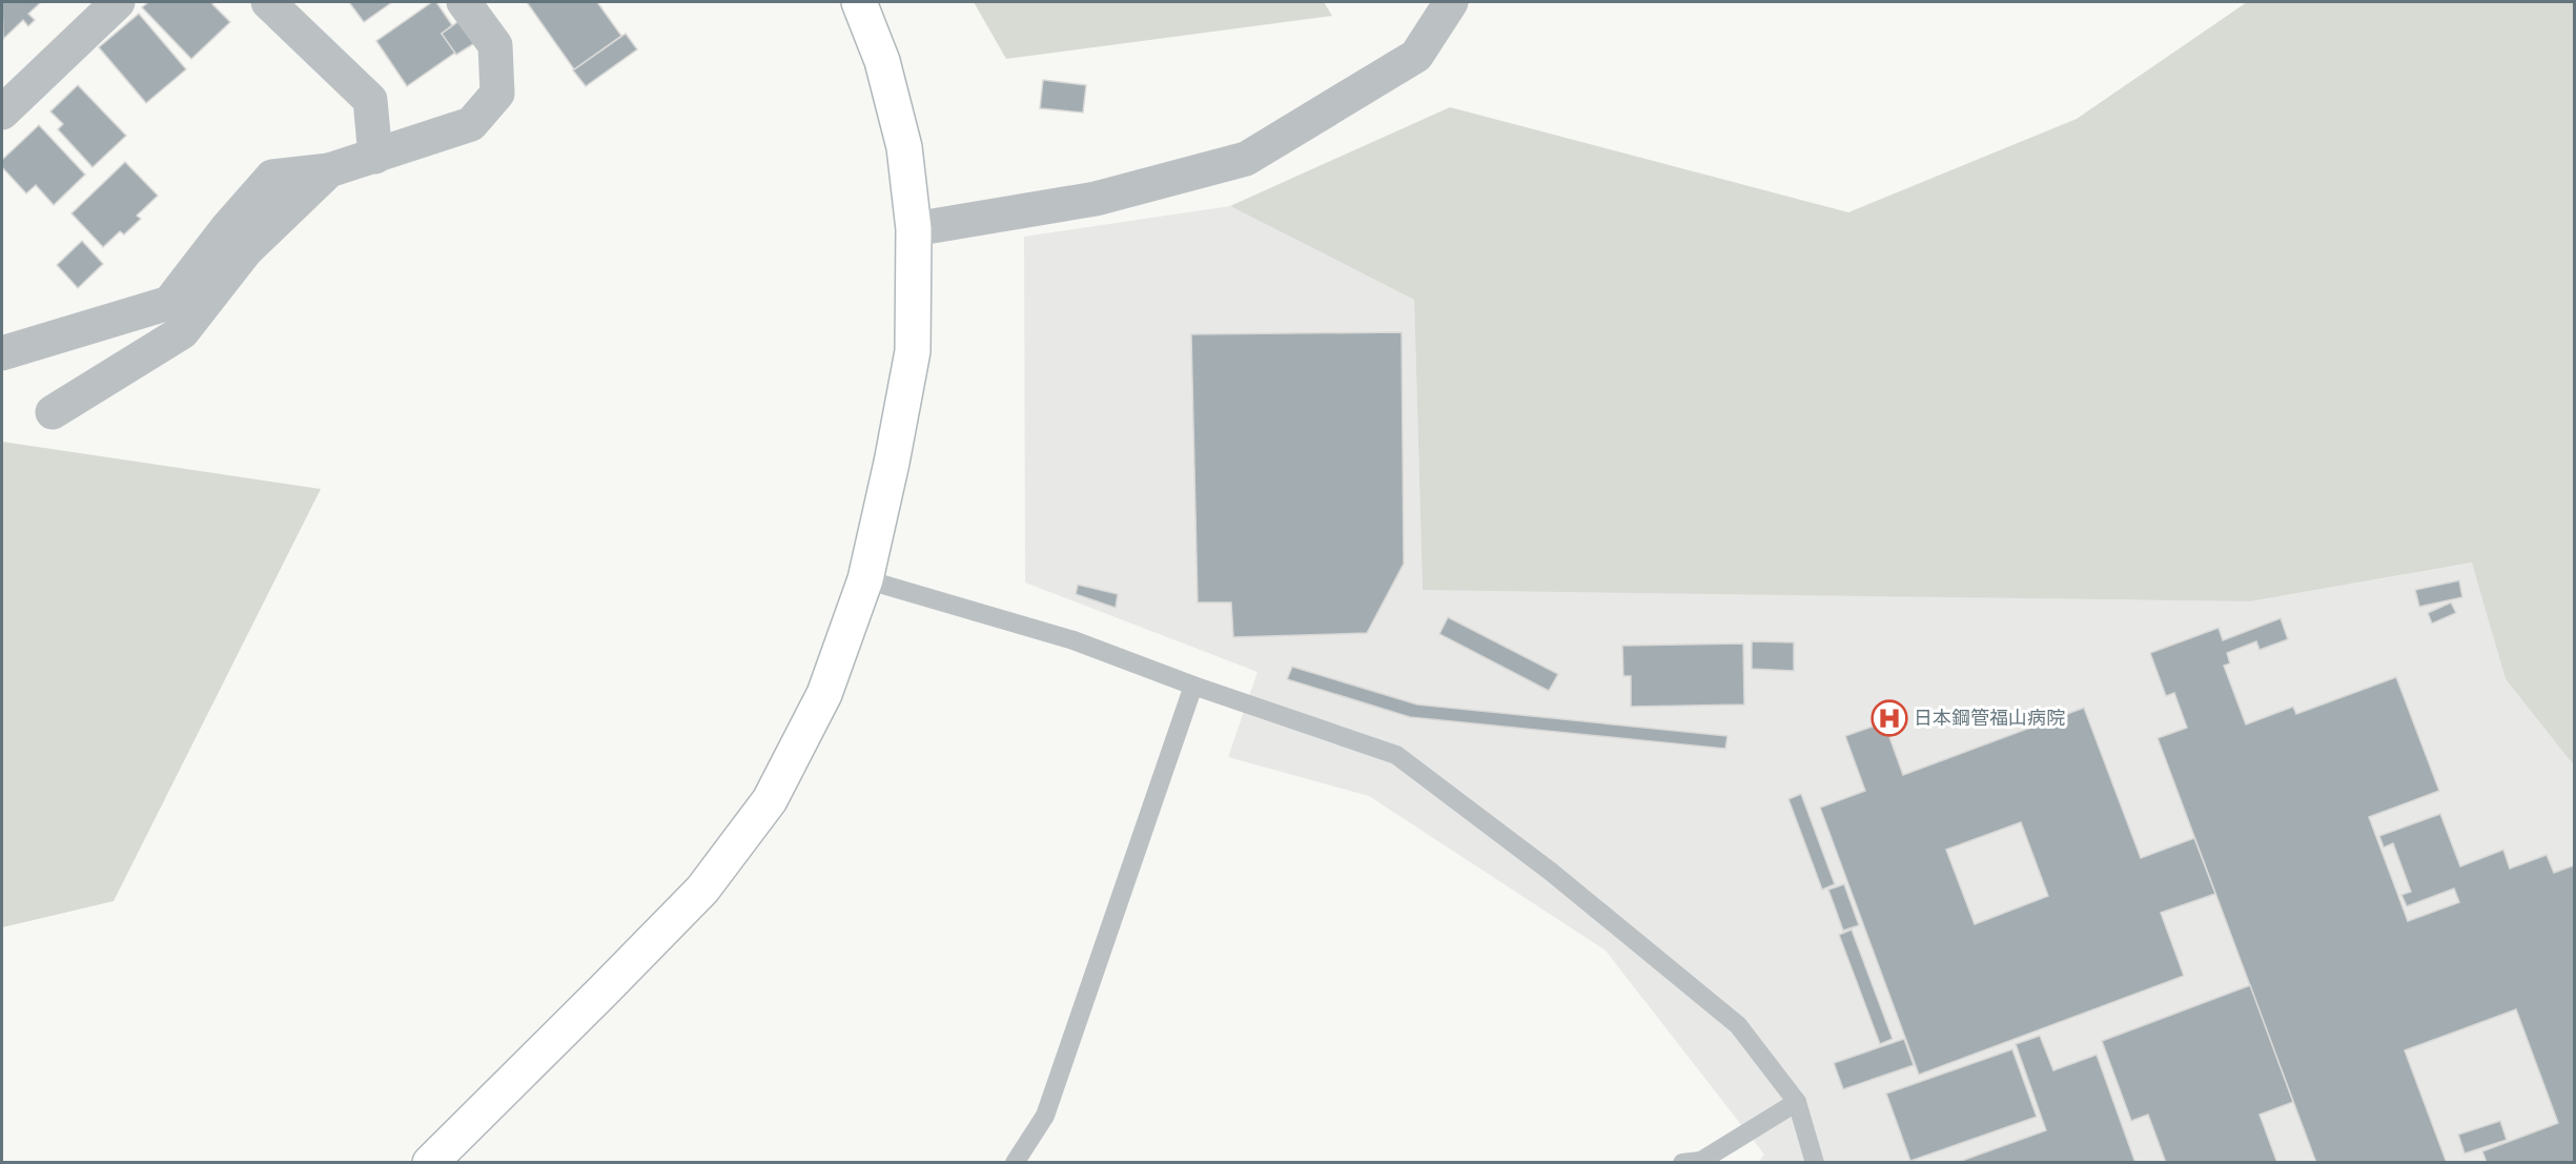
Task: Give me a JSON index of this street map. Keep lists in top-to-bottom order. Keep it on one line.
{"places":{"hospital":["日本鋼管福山病院"]}}
